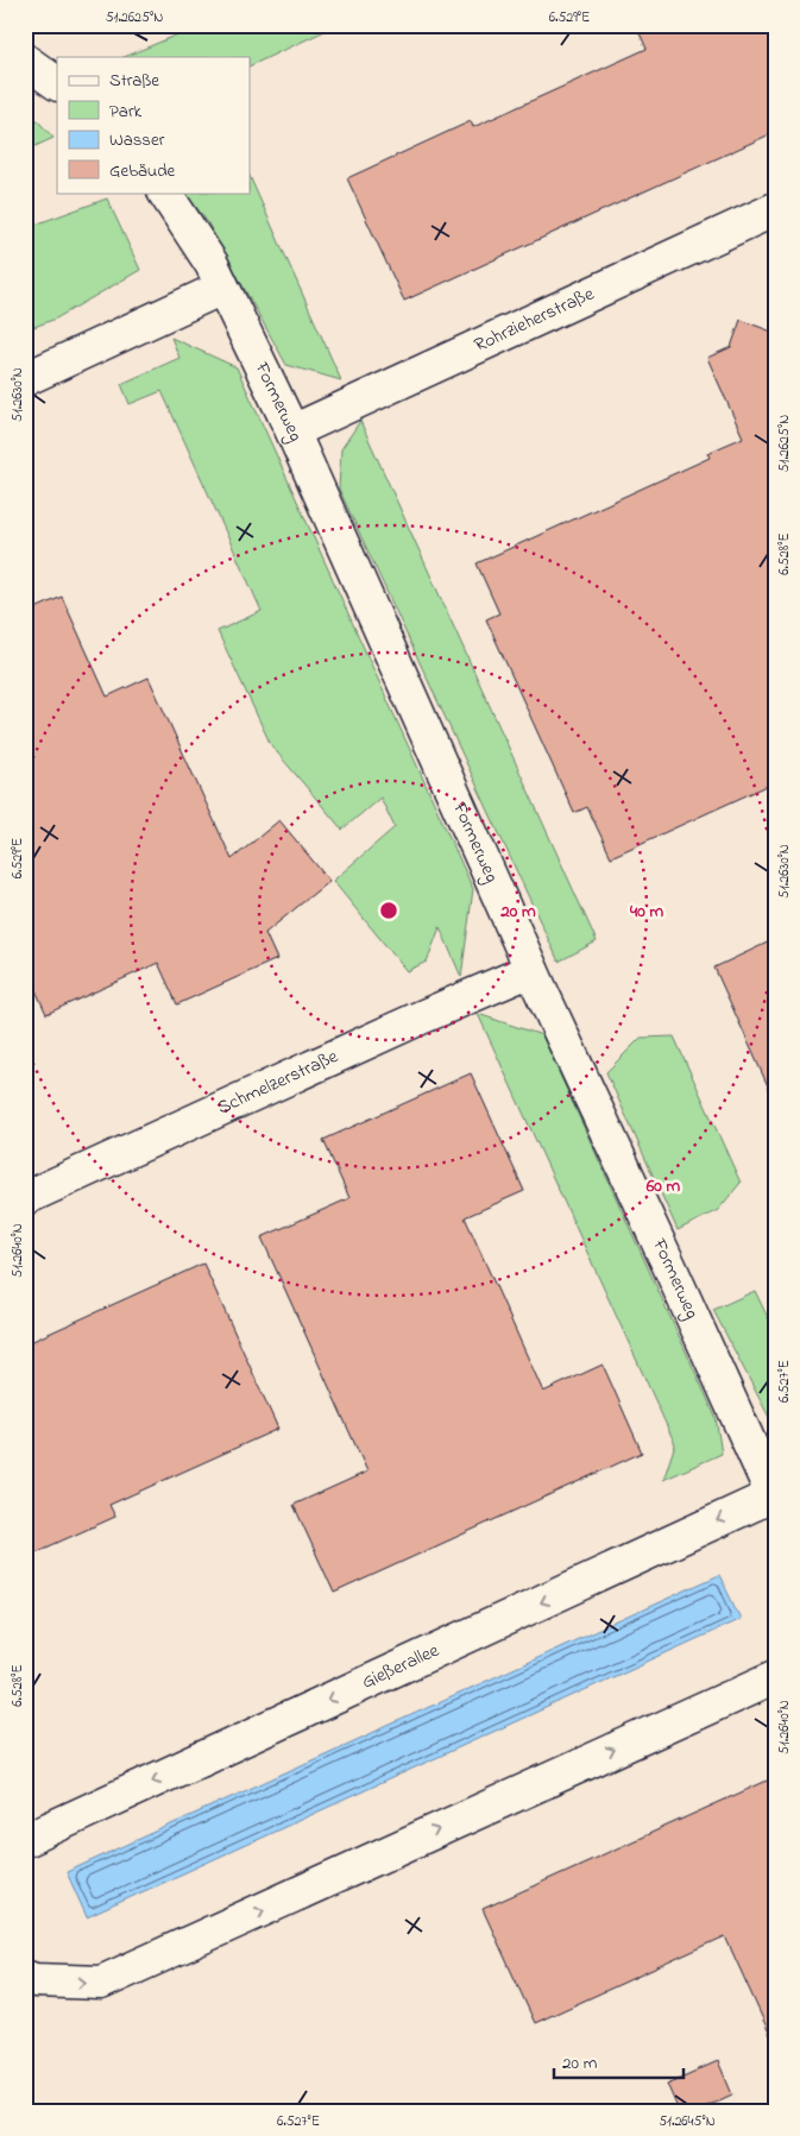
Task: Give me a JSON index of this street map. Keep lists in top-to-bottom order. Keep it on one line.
{"streets":{"street":["Rohrzieherstraße","Formerweg","Schmelzerstraße","Gießerallee"]},"crossings":[["Rohrzieherstraße","Formerweg"],["Formerweg","Schmelzerstraße"],["Formerweg","Gießerallee"]],"legend":["Straße","Park","Wasser","Gebäude"],"scale_bar":"20 m","coordinates":["51.2625°N","6.529°E","51.2630°N","6.528°E","51.2640°N","6.527°E","51.2645°N"],"rings":["20 m","40 m","60 m"]}
